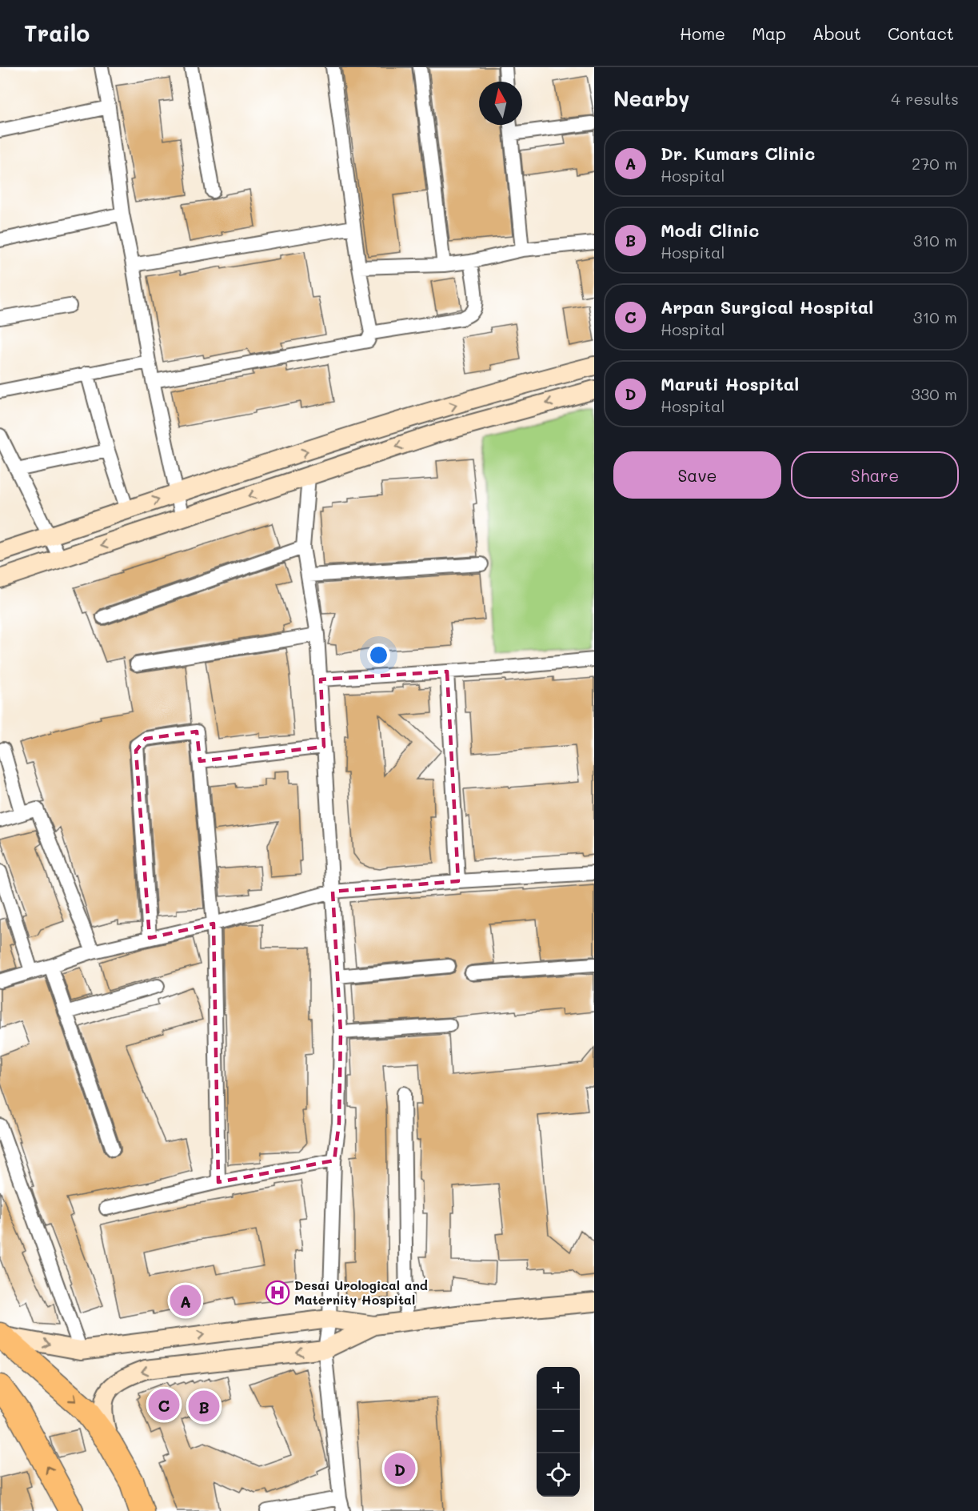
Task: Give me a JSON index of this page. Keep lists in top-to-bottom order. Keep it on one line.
{"places":{"hospital":["Desai Urological and Maternity Hospital"]},"north":"top","page":{"header":"Trailo","nav":["Home","Map","About","Contact"],"heading":["Nearby","4 results"],"list":[{"mark":"A","name":"Dr. Kumars Clinic","note":"Hospital","value":"270 m"},{"mark":"B","name":"Modi Clinic","note":"Hospital","value":"310 m"},{"mark":"C","name":"Arpan Surgical Hospital","note":"Hospital","value":"310 m"},{"mark":"D","name":"Maruti Hospital","note":"Hospital","value":"330 m"}],"buttons":["Save","Share"],"pins":["A","C","B","D"],"map_buttons":["+","−"]}}
